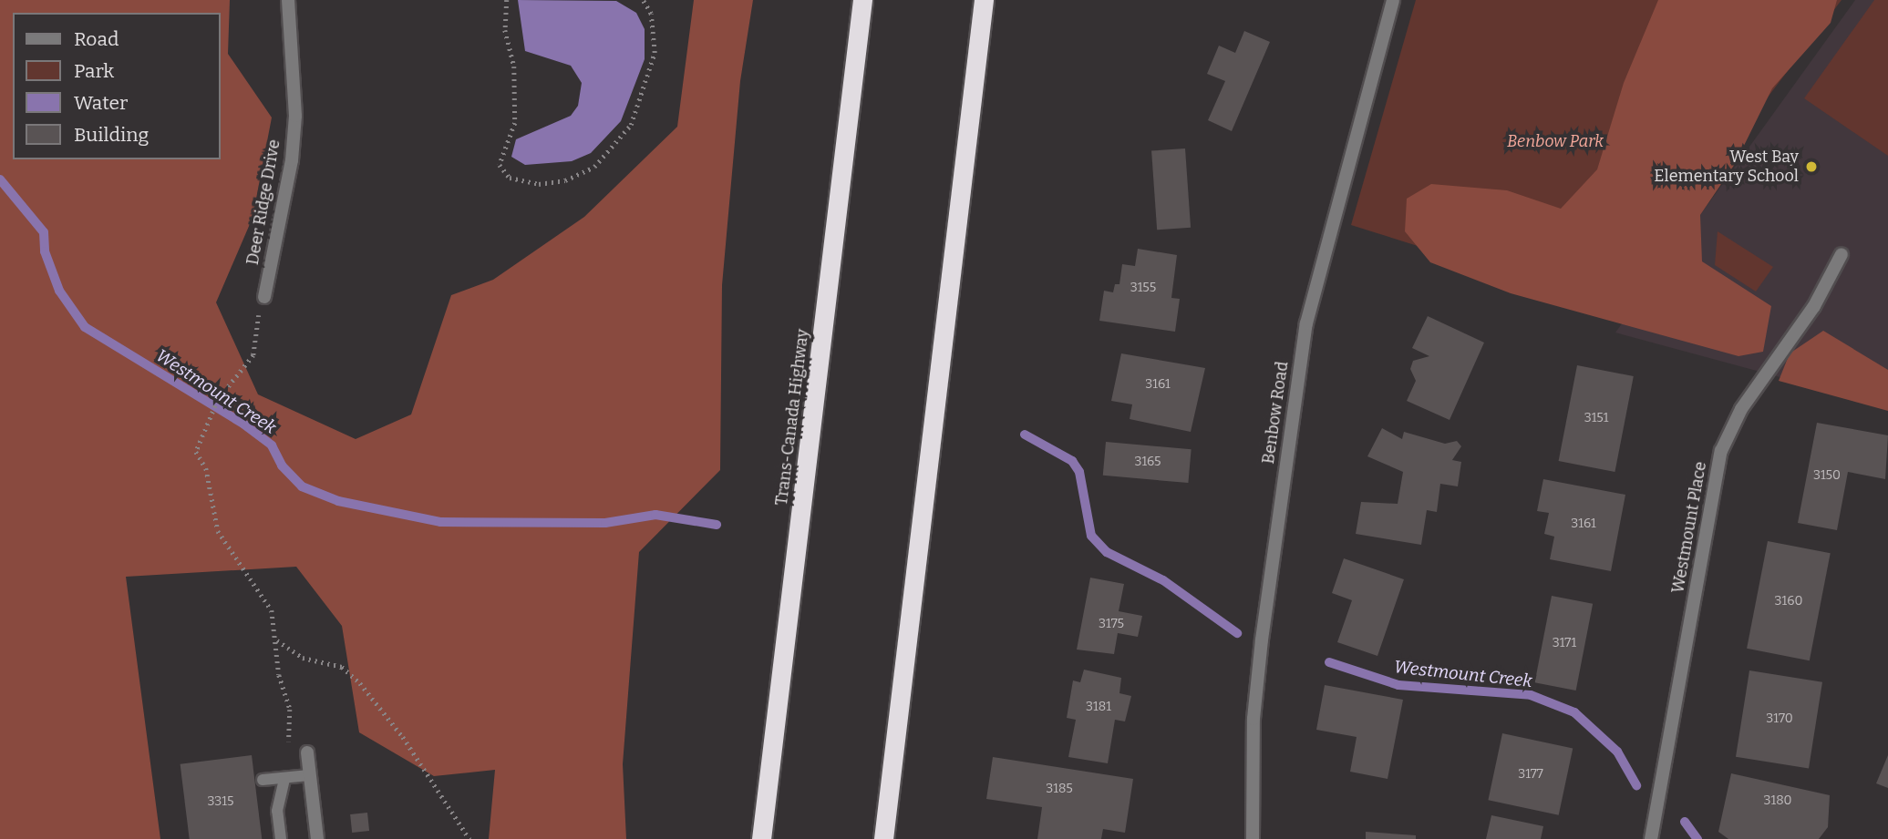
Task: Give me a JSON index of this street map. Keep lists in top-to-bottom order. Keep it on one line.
{"streets":{"highway":["Trans-Canada Highway"],"street":["Deer Ridge Drive","Benbow Road","Westmount Place"]},"water":["Westmount Creek"],"parks":["Benbow Park"],"places":["West Bay Elementary School"],"house_numbers":["3155","3161","3151","3165","3150","3161","3160","3175","3171","3181","3170","3177","3185","3180","3315"],"legend":["Road","Park","Water","Building"]}
